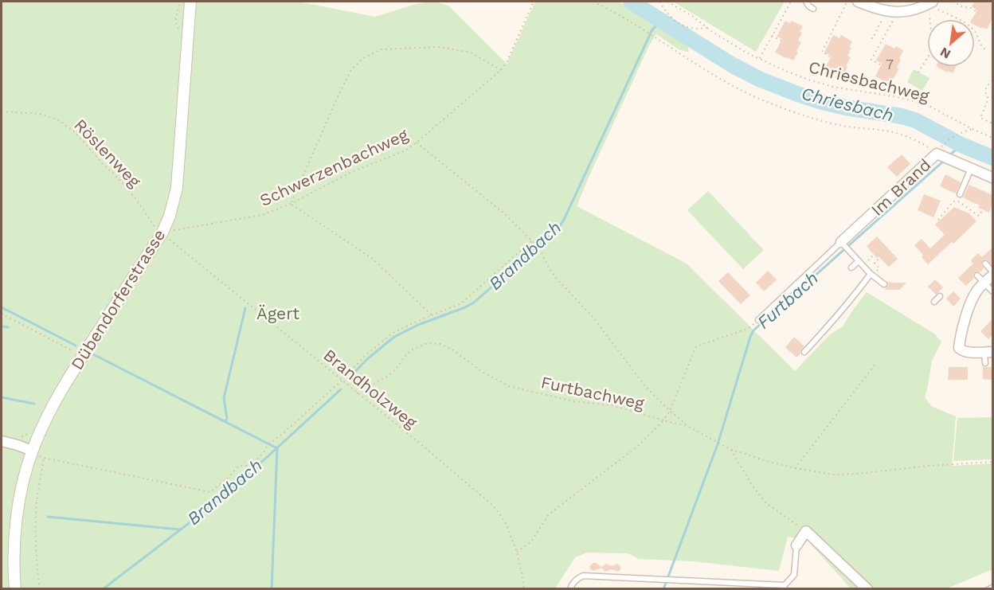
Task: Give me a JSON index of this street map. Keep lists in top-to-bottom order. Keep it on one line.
{"streets":{"street":["Im Brand","Dübendorferstrasse"],"path":["Chriesbachweg","Röslenweg","Schwerzenbachweg","Brandholzweg","Furtbachweg"]},"crossings":[["Röslenweg","Schwerzenbachweg"],["Röslenweg","Dübendorferstrasse"],["Röslenweg","Brandholzweg"],["Schwerzenbachweg","Dübendorferstrasse"],["Schwerzenbachweg","Brandholzweg"],["Schwerzenbachweg","Furtbachweg"],["Dübendorferstrasse","Brandholzweg"],["Brandholzweg","Furtbachweg"]],"water":["Chriesbach","Brandbach","Furtbach"],"parks":["Ägert"],"house_numbers":["7"],"north":"bottom left"}
